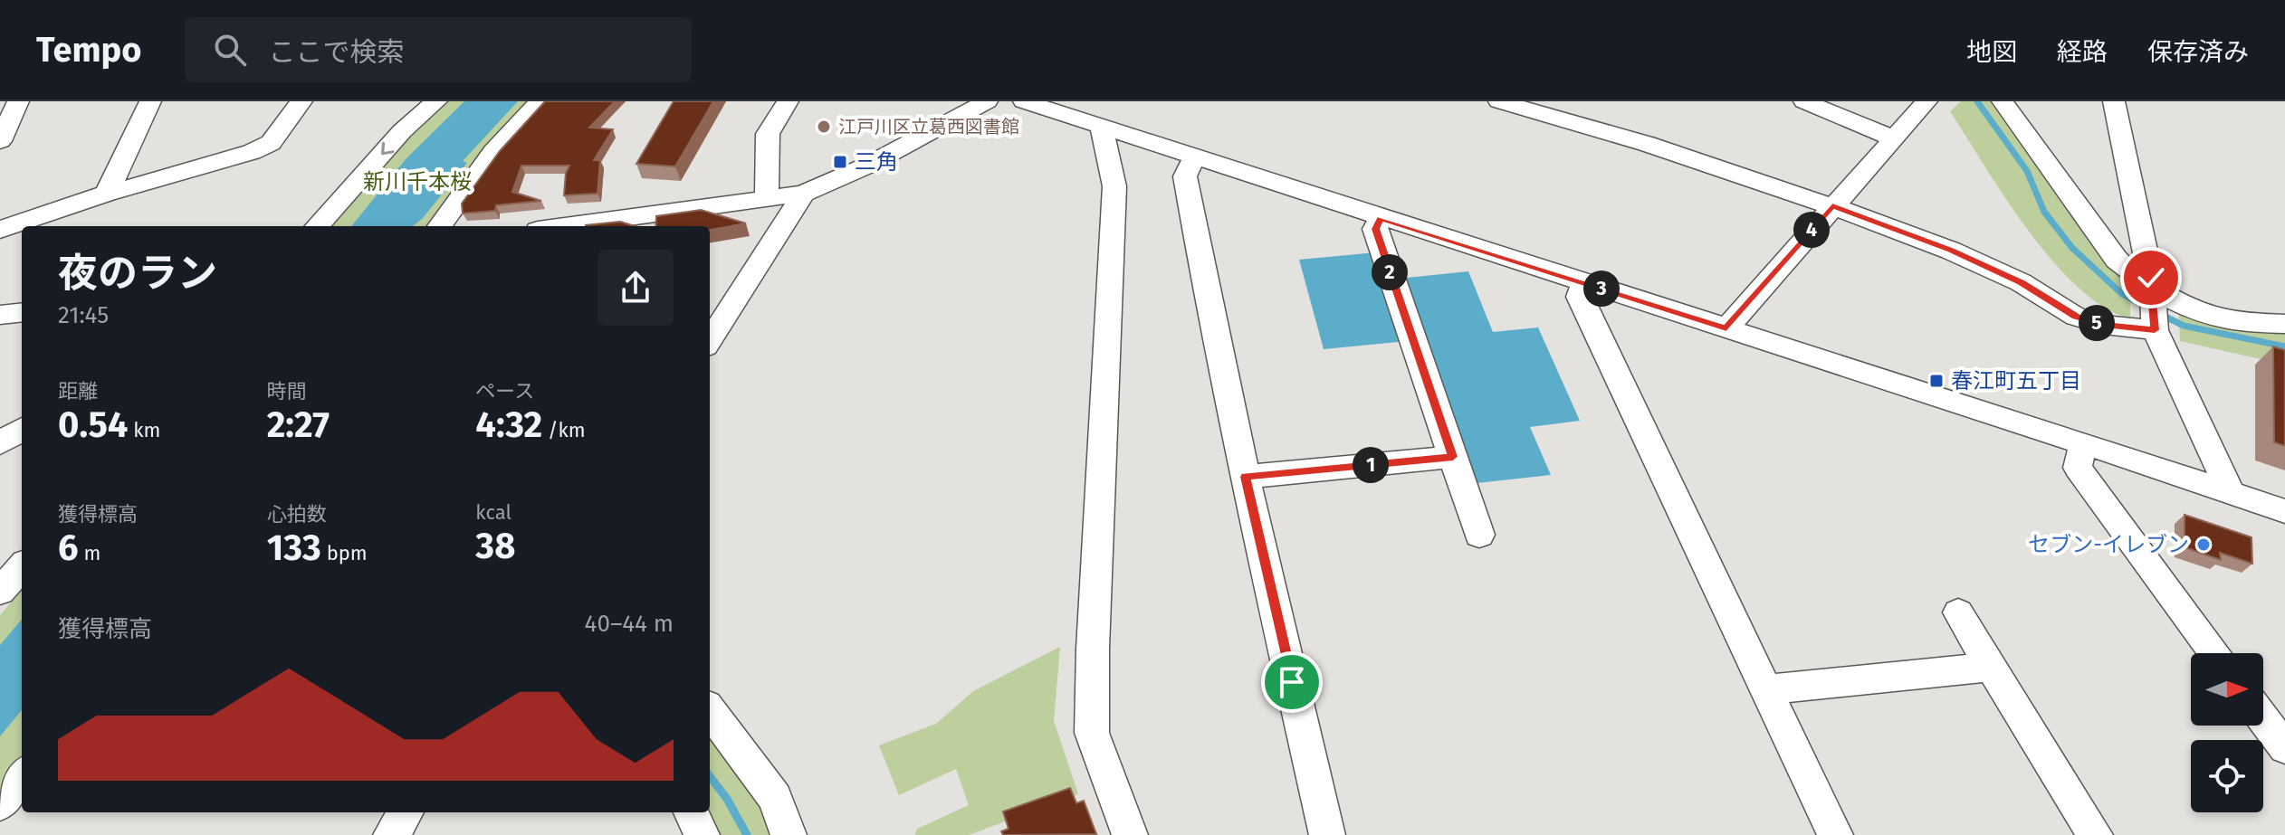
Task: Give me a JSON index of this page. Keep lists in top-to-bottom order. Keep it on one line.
{"parks":["新川千本桜"],"places":{"other":["江戸川区立葛西図書館","セブン-イレブン"],"transit":["三角","春江町五丁目"]},"north":"right","page":{"header":"Tempo","search":"ここで検索","nav":["地図","経路","保存済み"],"pins":["4","2","3","5","1"],"heading":["夜のラン","21:45"],"stats":[["距離","0.54 km"],["時間","2:27"],["ペース","4:32 /km"],["獲得標高","6 m"],["心拍数","133 bpm"],["kcal","38"]],"chart":["獲得標高","40–44 m"]}}
